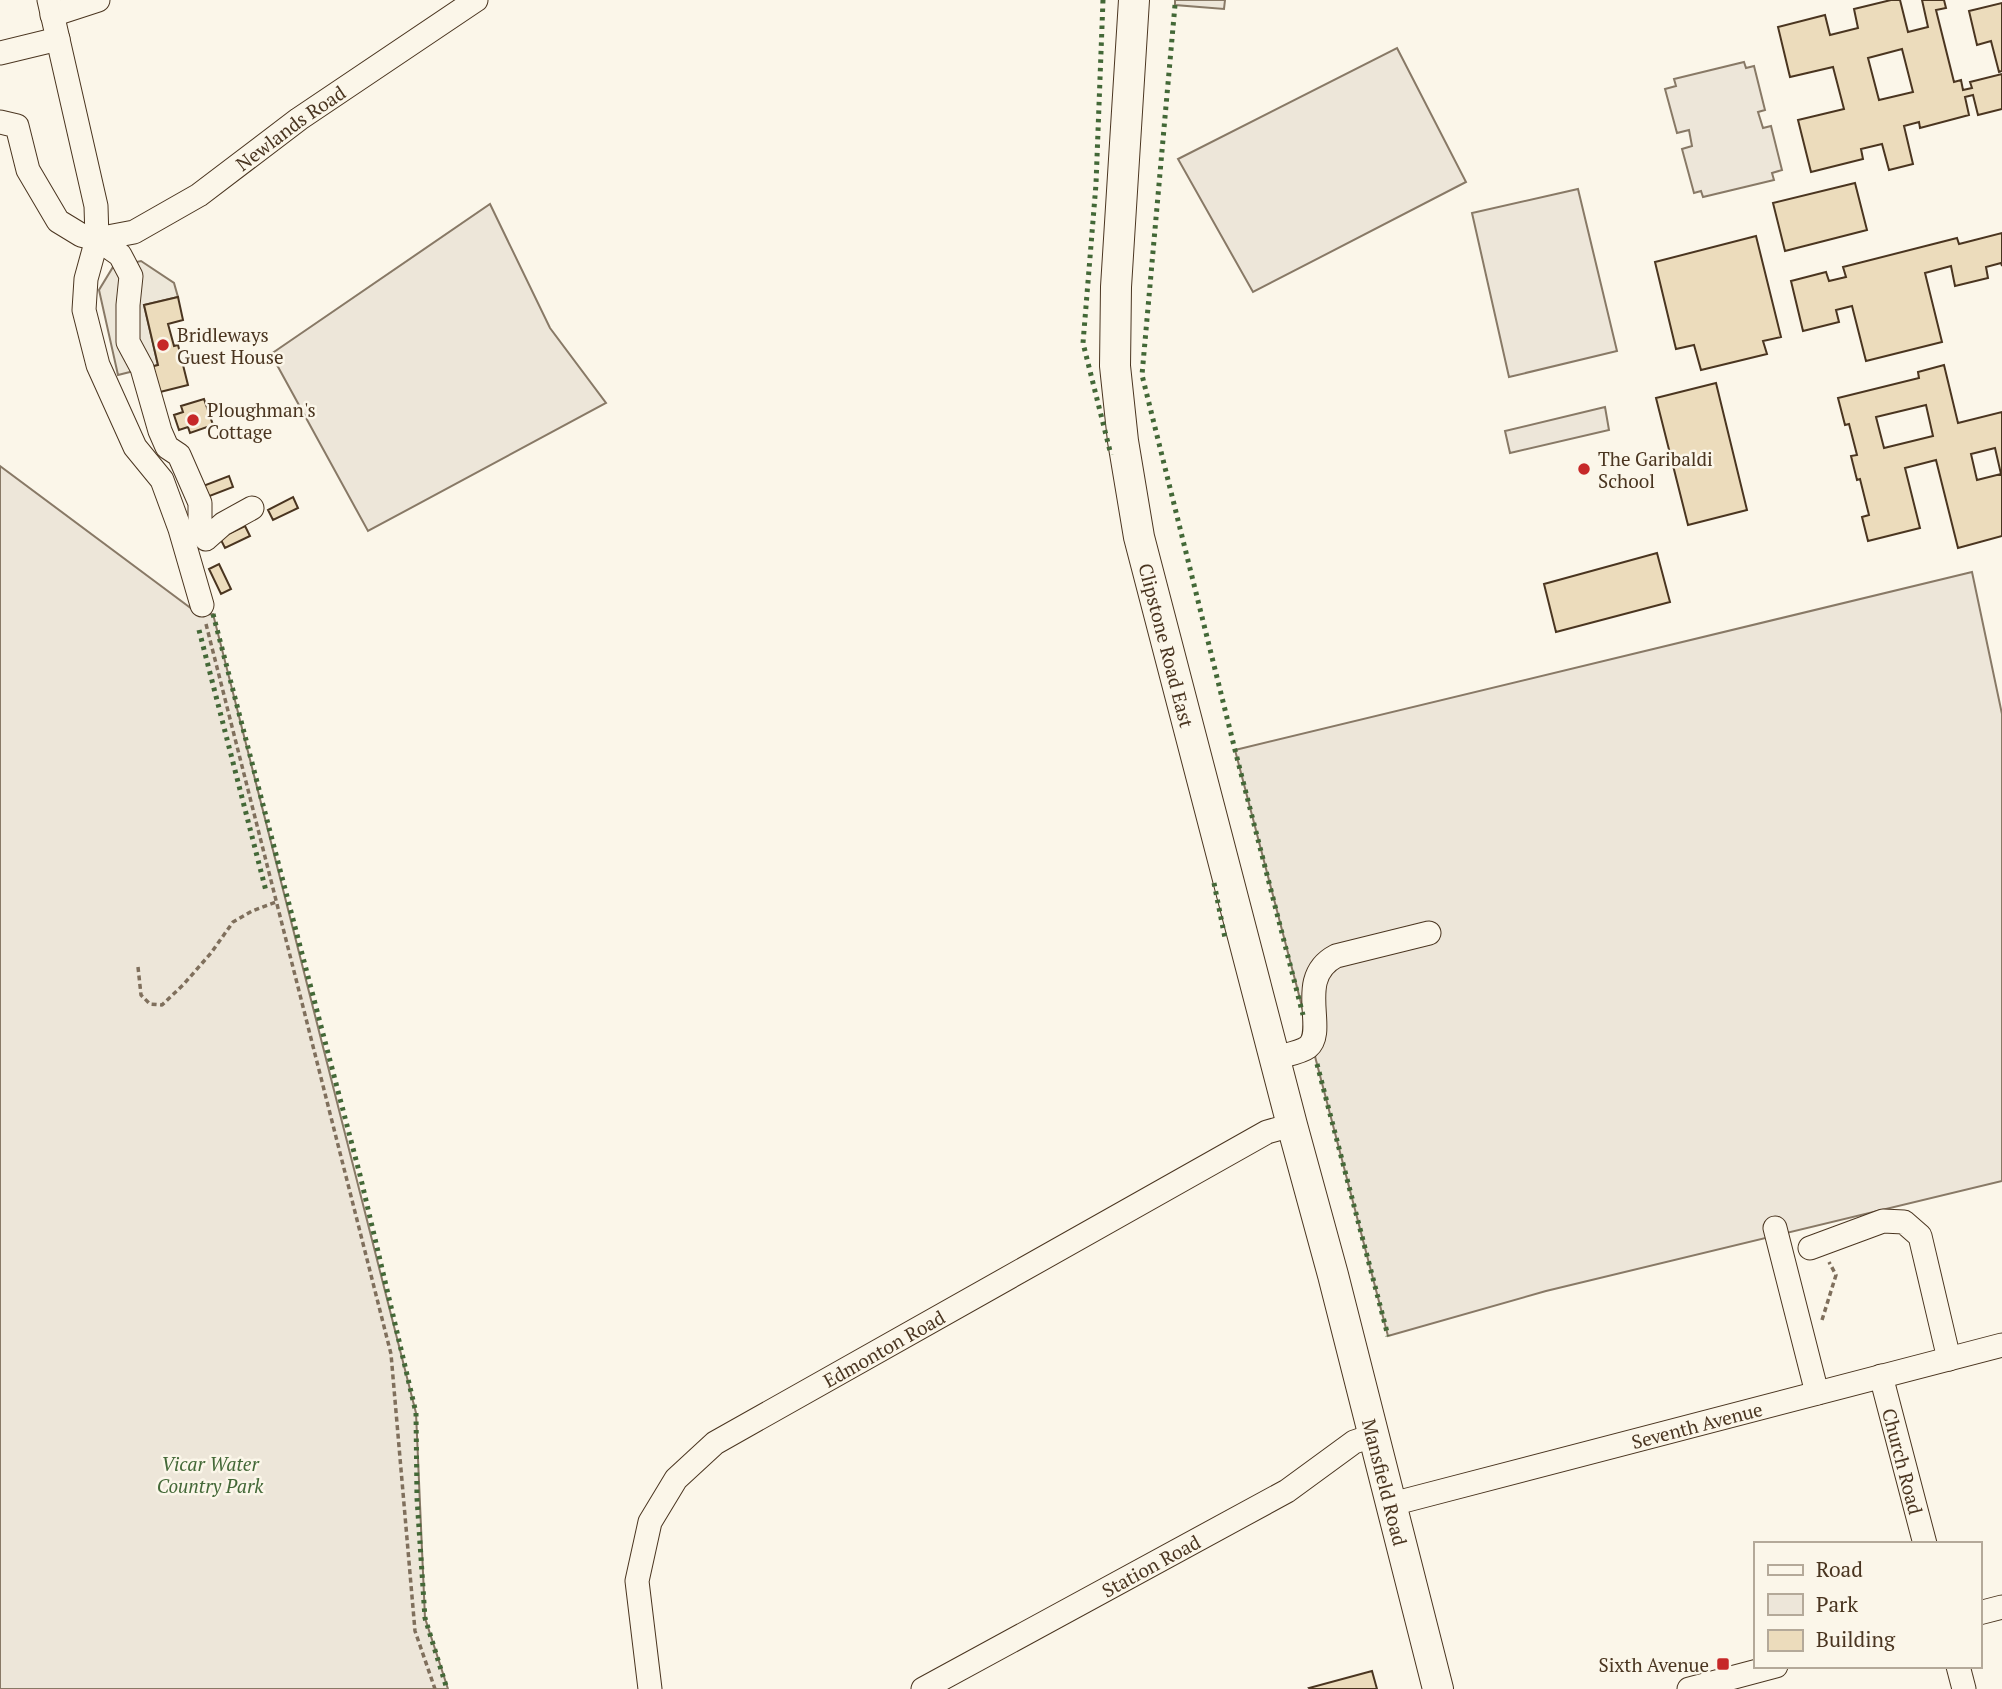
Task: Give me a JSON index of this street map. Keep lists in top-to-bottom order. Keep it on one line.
{"streets":{"main road":["Clipstone Road East","Mansfield Road"],"street":["Newlands Road","Edmonton Road","Seventh Avenue","Church Road","Station Road"]},"crossings":[["Clipstone Road East","Edmonton Road"],["Clipstone Road East","Mansfield Road"],["Seventh Avenue","Church Road"],["Seventh Avenue","Mansfield Road"],["Mansfield Road","Station Road"]],"parks":["Vicar Water Country Park"],"places":{"other":["Bridleways Guest House","Ploughman's Cottage","The Garibaldi School"],"transit":["Sixth Avenue"]},"legend":["Road","Park","Building"]}
